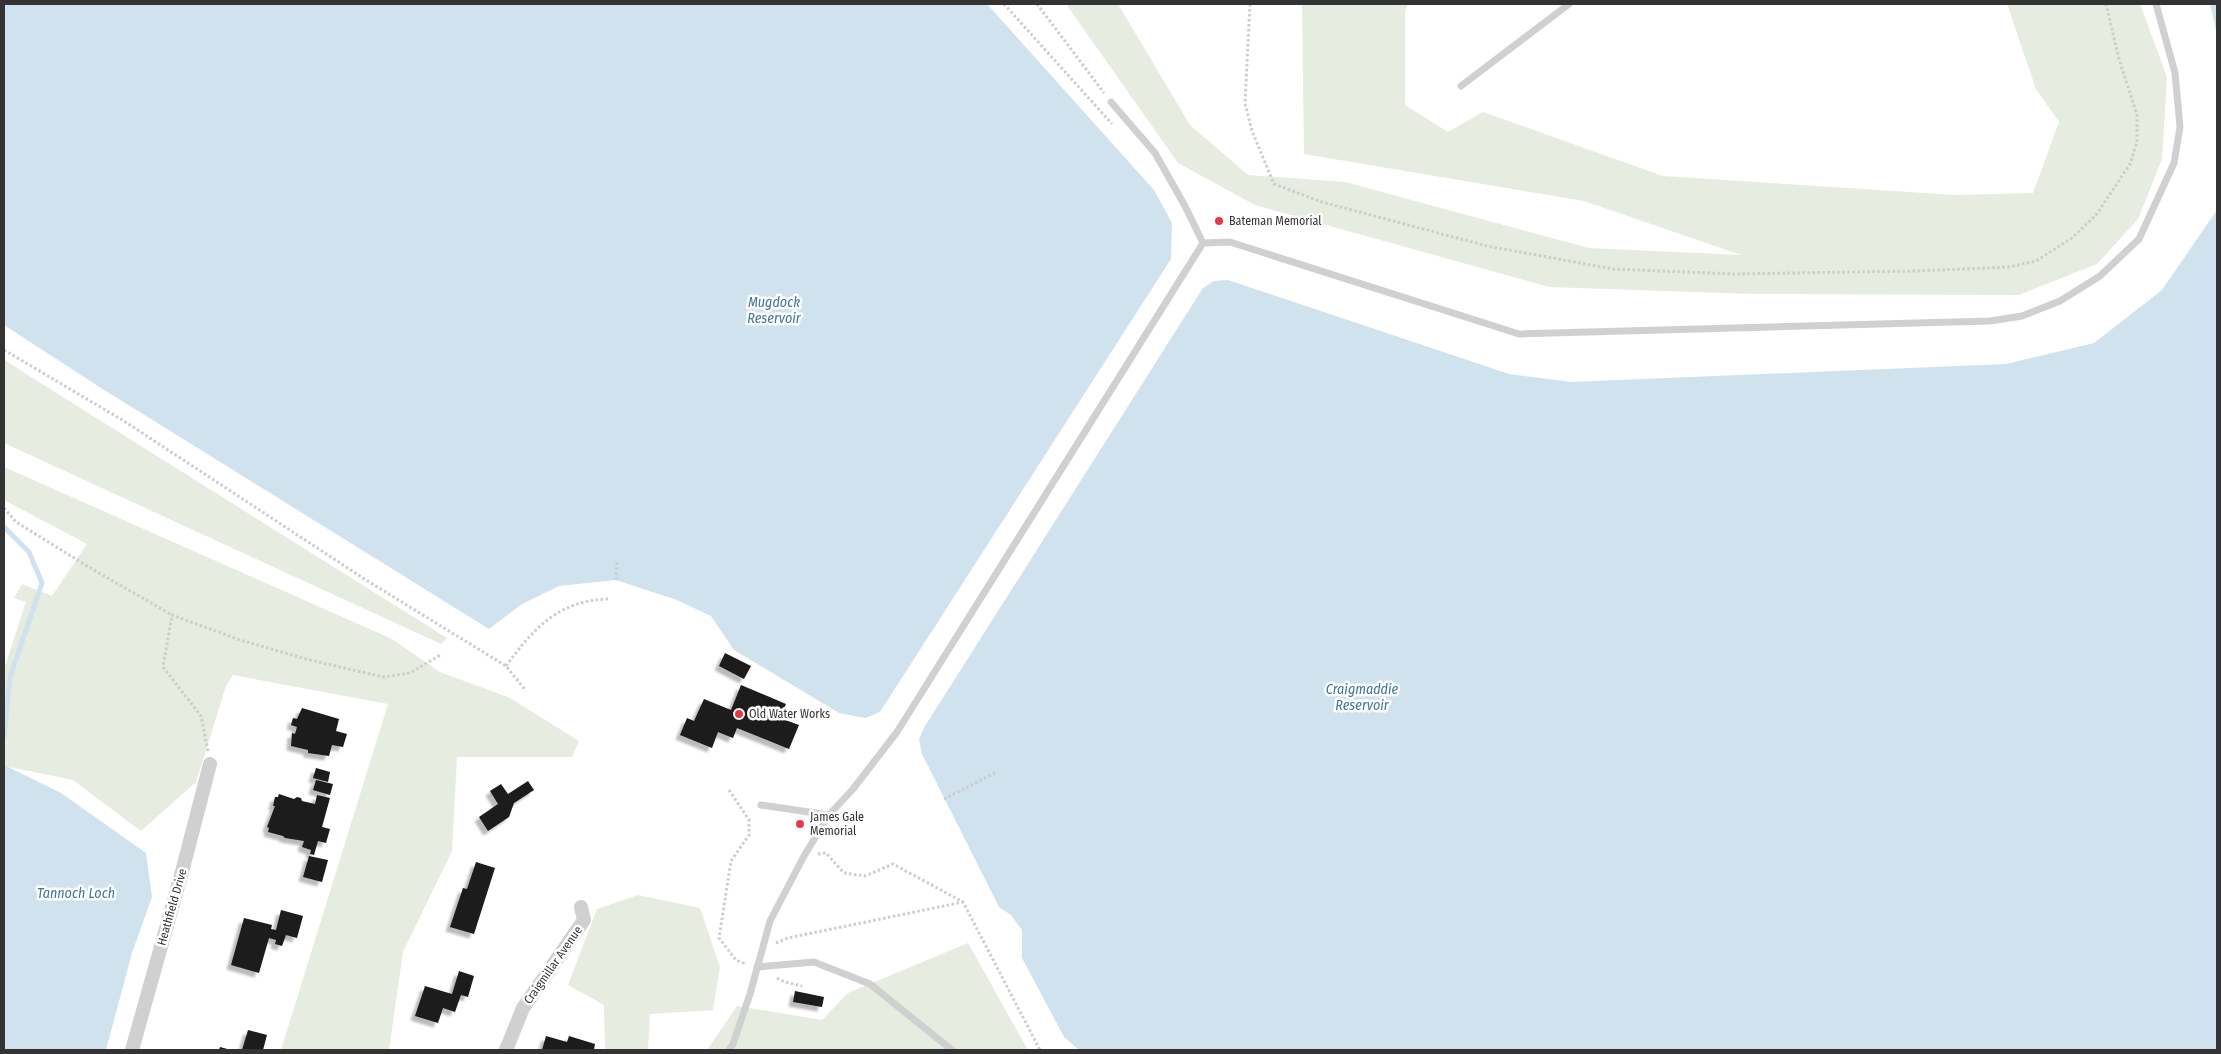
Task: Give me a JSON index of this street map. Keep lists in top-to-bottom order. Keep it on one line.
{"streets":{"street":["Heathfield Drive","Craigmillar Avenue"]},"water":["Mugdock Reservoir","Craigmaddie Reservoir","Tannoch Loch"],"places":["Bateman Memorial","Old Water Works","James Gale Memorial"]}
